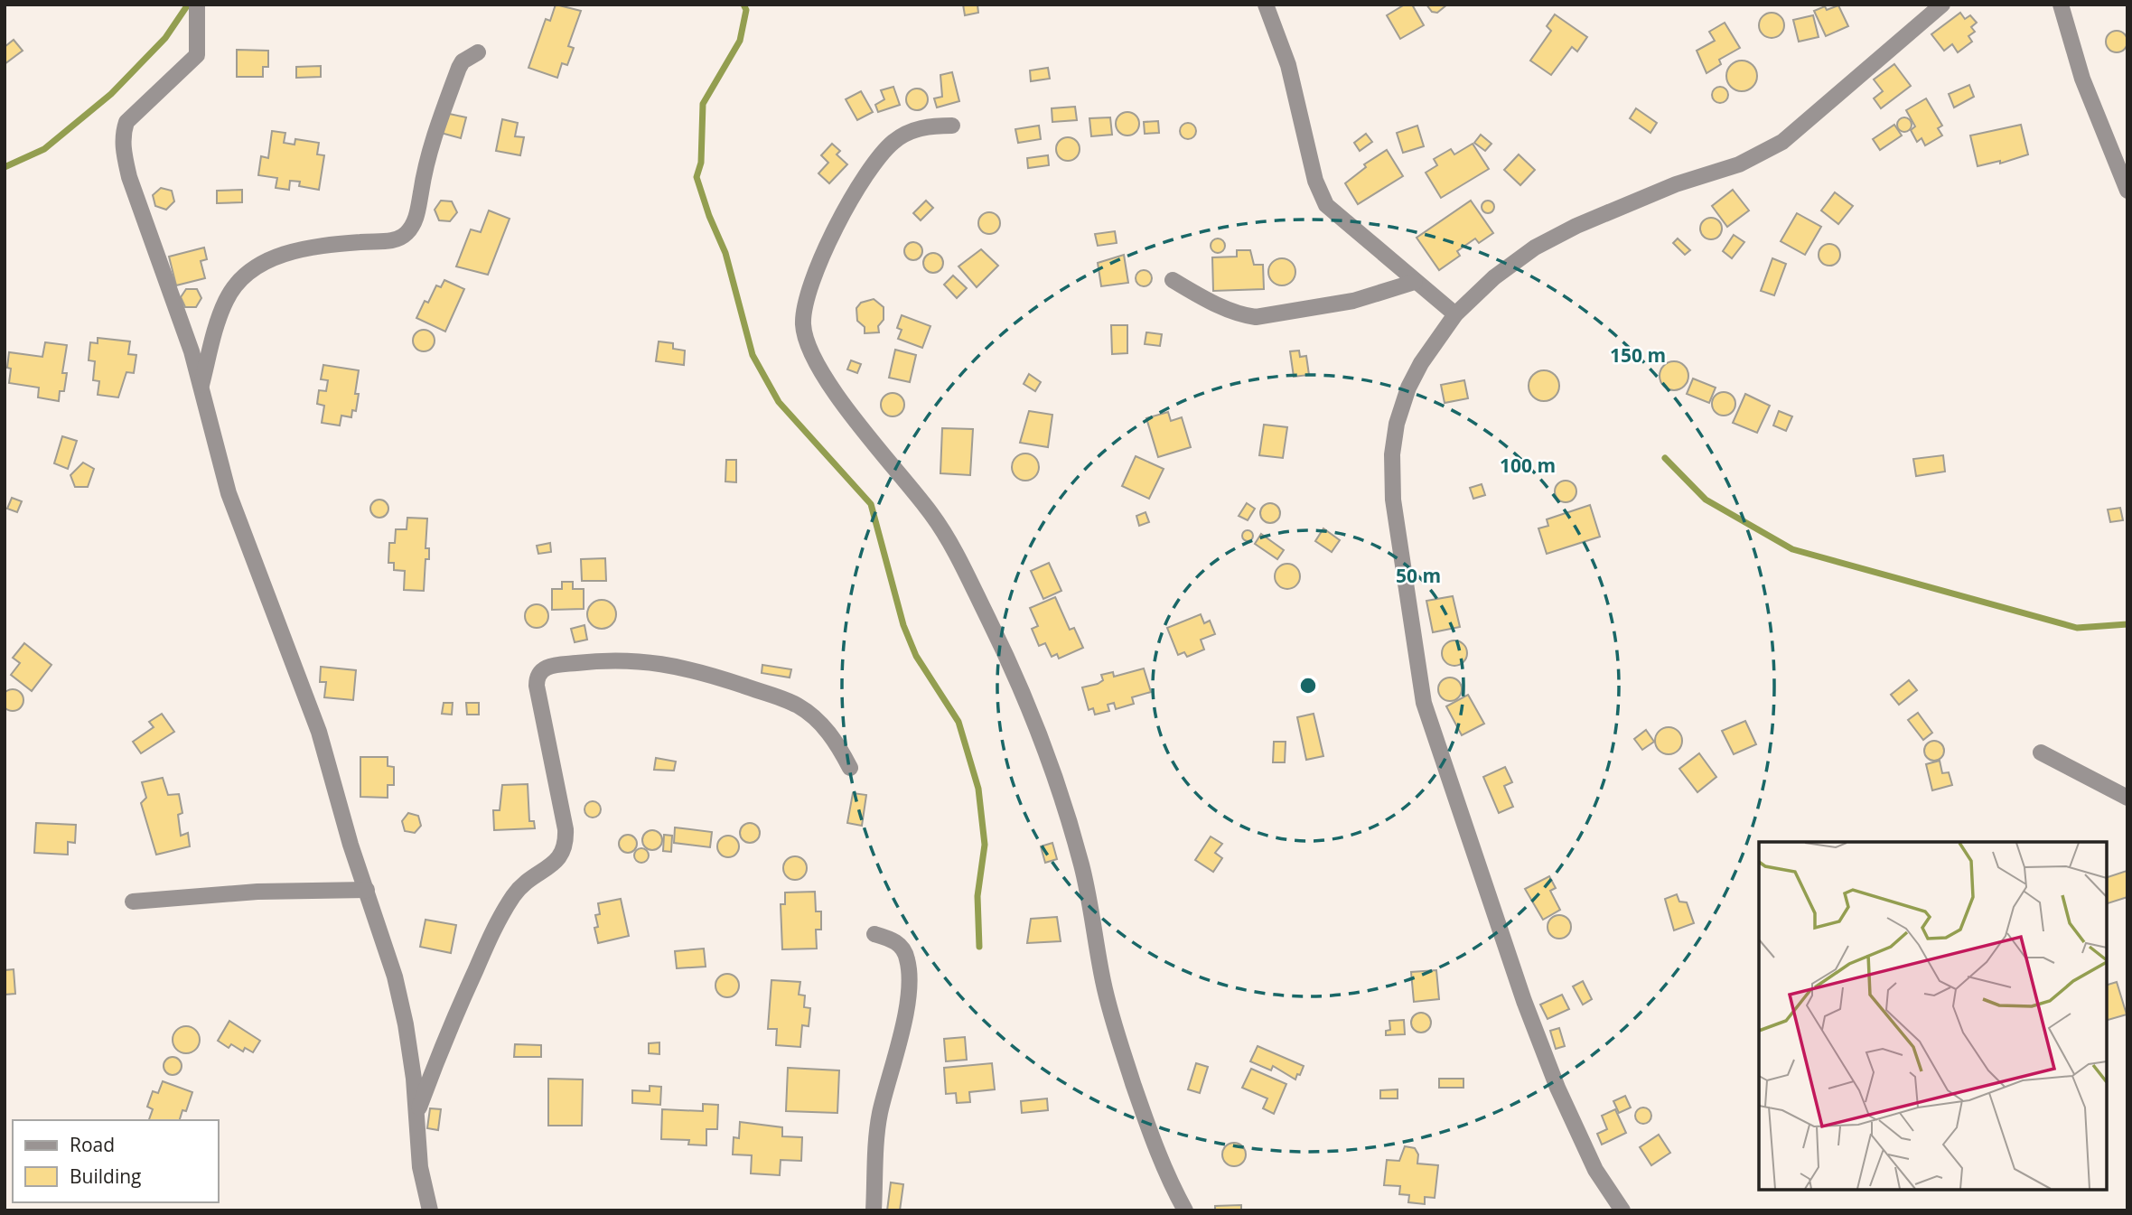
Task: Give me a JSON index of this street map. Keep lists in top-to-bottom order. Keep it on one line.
{"legend":["Road","Building"],"rings":["150 m","100 m","50 m"]}
